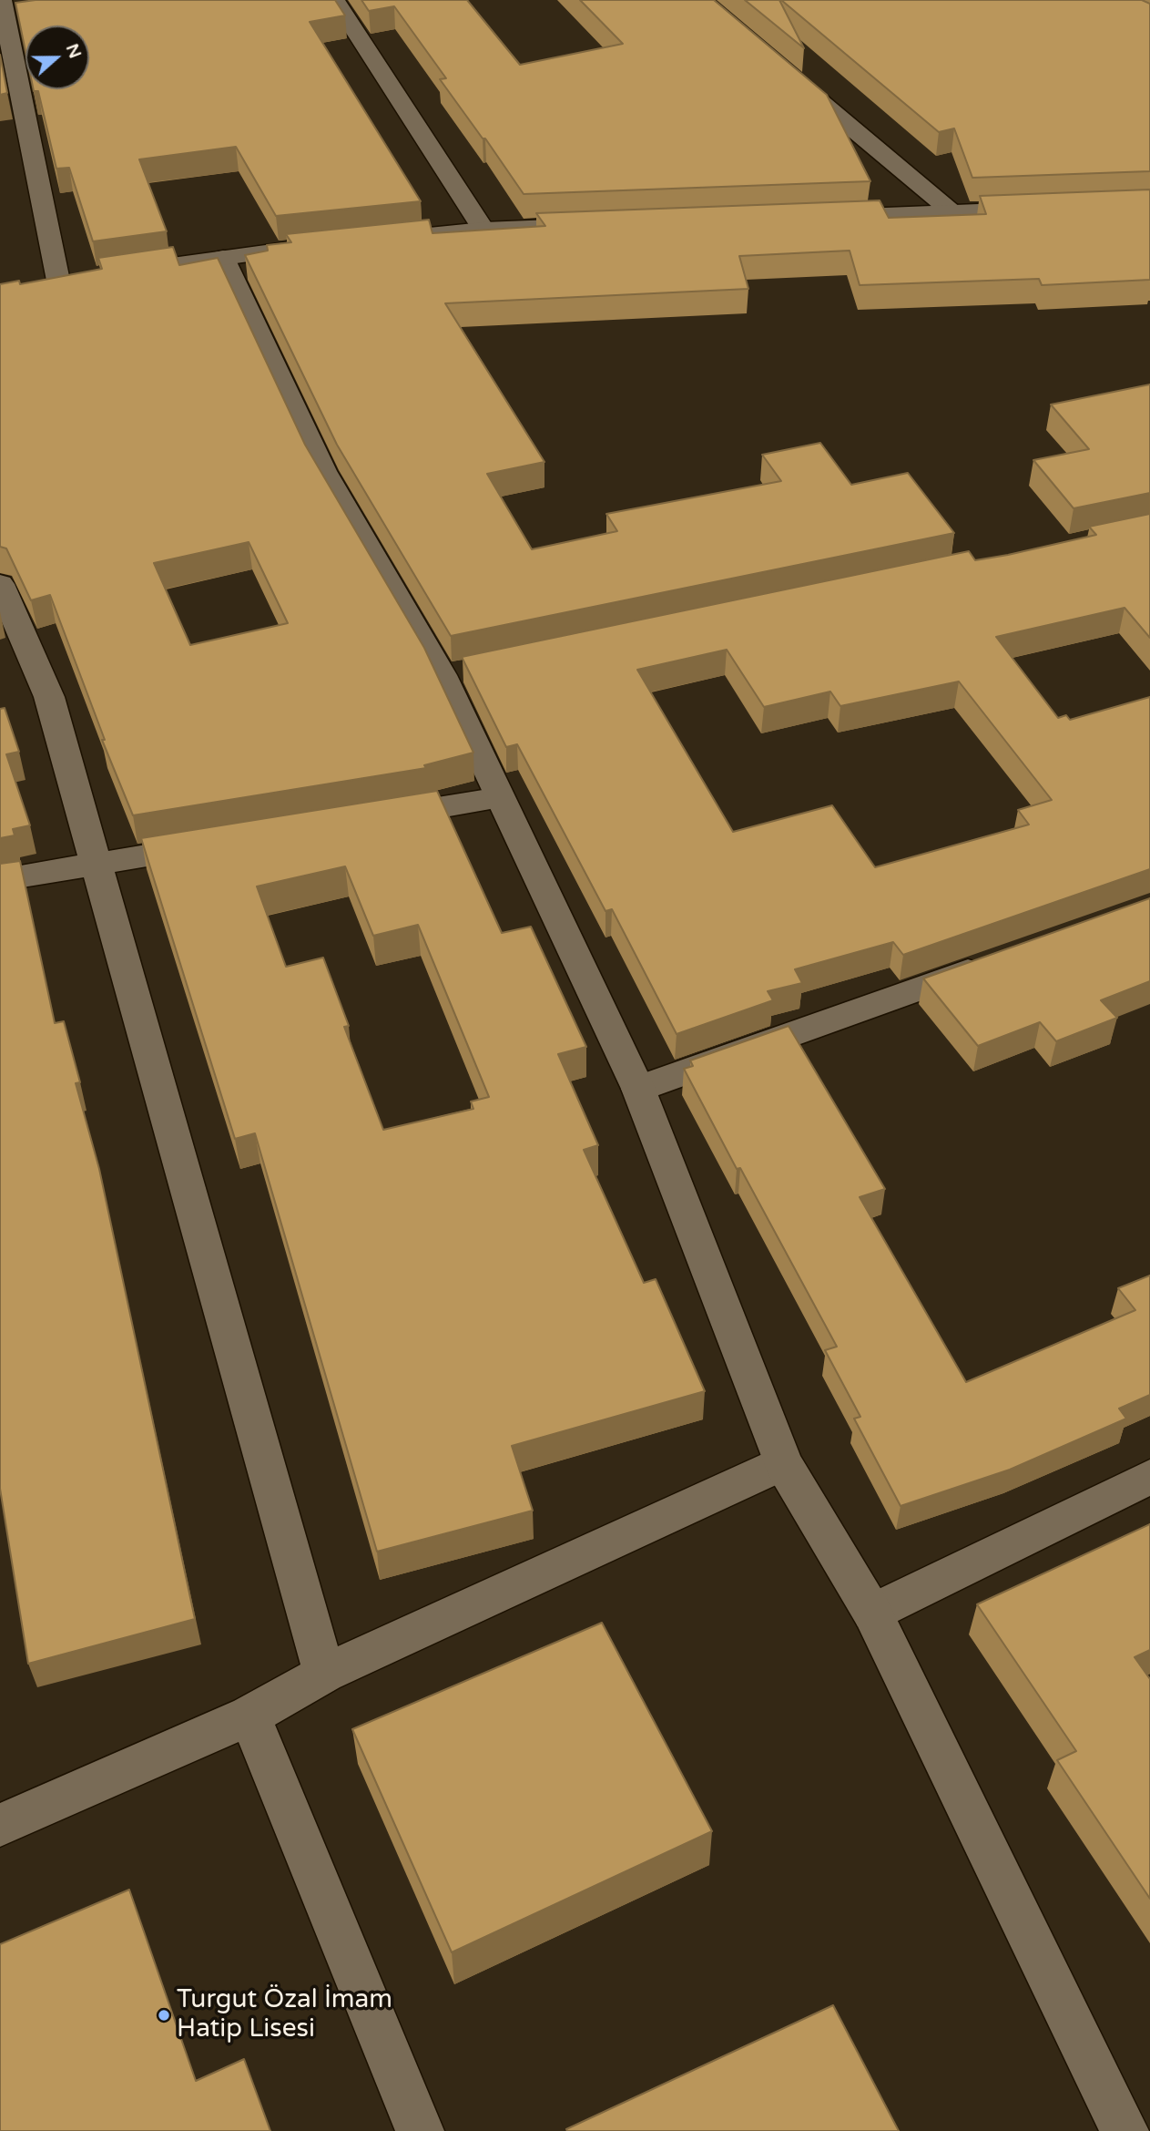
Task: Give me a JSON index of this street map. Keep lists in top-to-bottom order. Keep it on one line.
{"places":["Turgut Özal İmam Hatip Lisesi"],"north":"right"}
